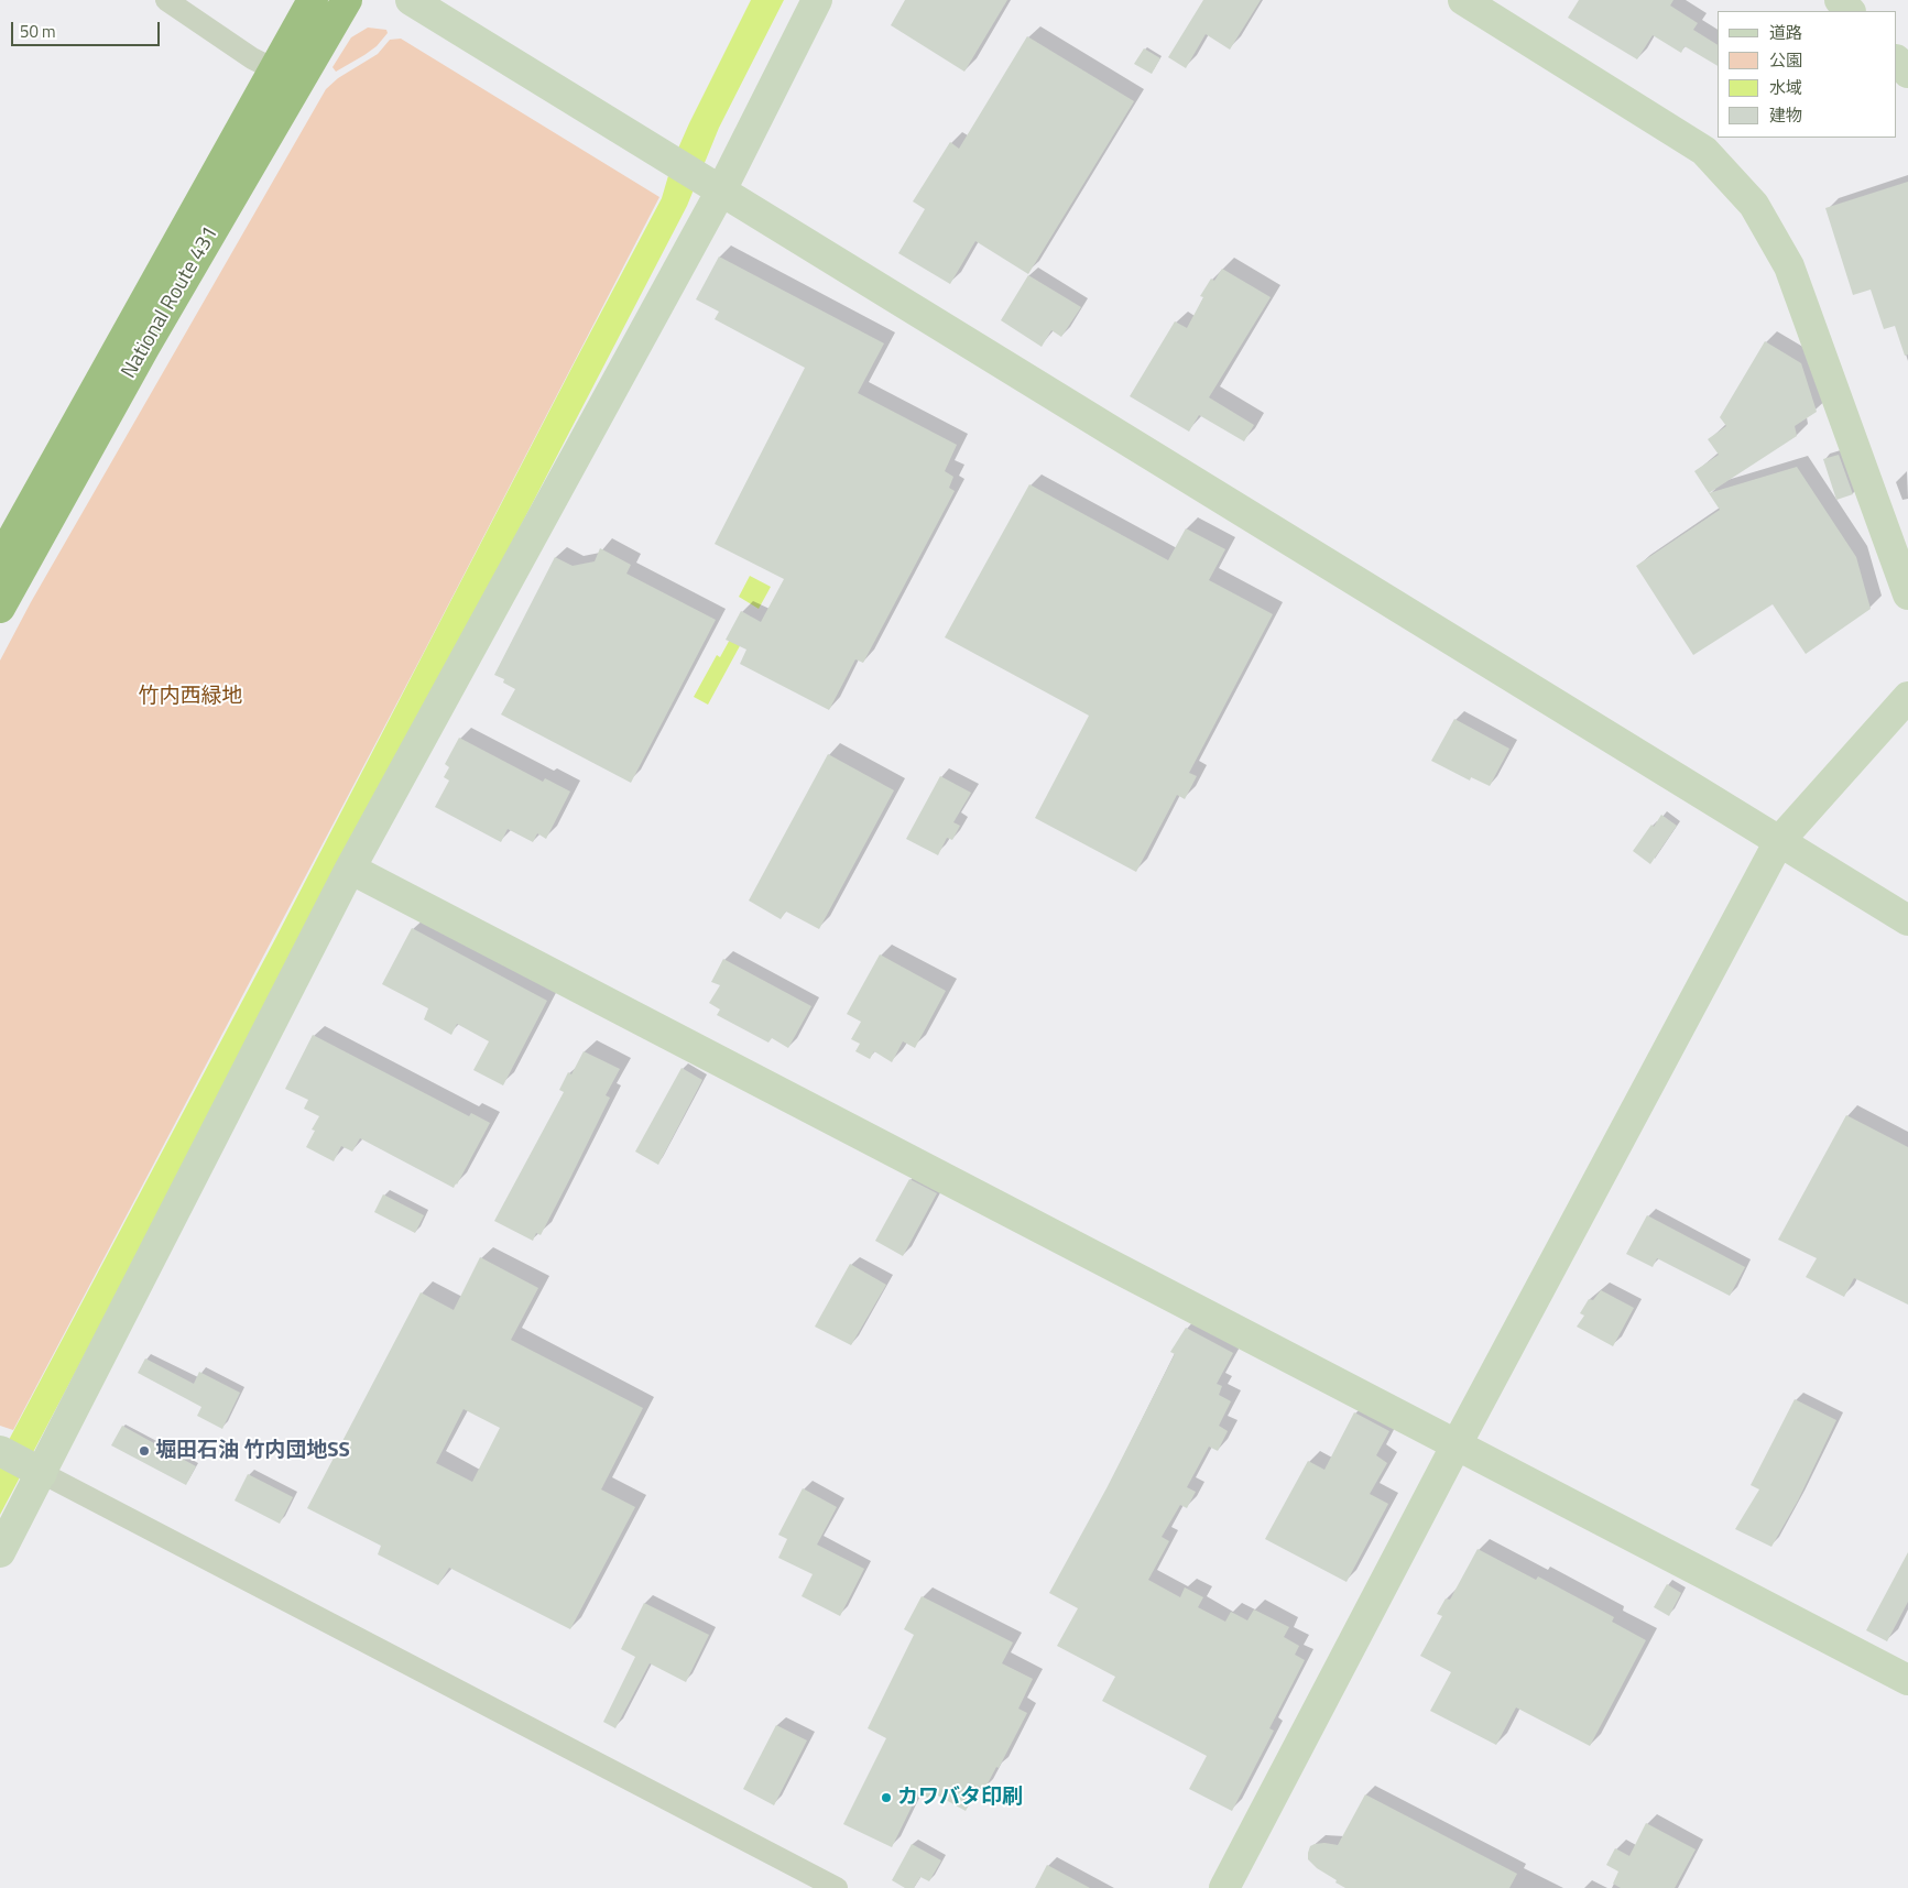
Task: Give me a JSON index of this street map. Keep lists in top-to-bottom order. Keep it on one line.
{"streets":{"highway":["National Route 431"]},"parks":["竹内西緑地"],"places":["堀田石油 竹内団地SS","カワバタ印刷"],"legend":["道路","公園","水域","建物"],"scale_bar":"50 m"}
